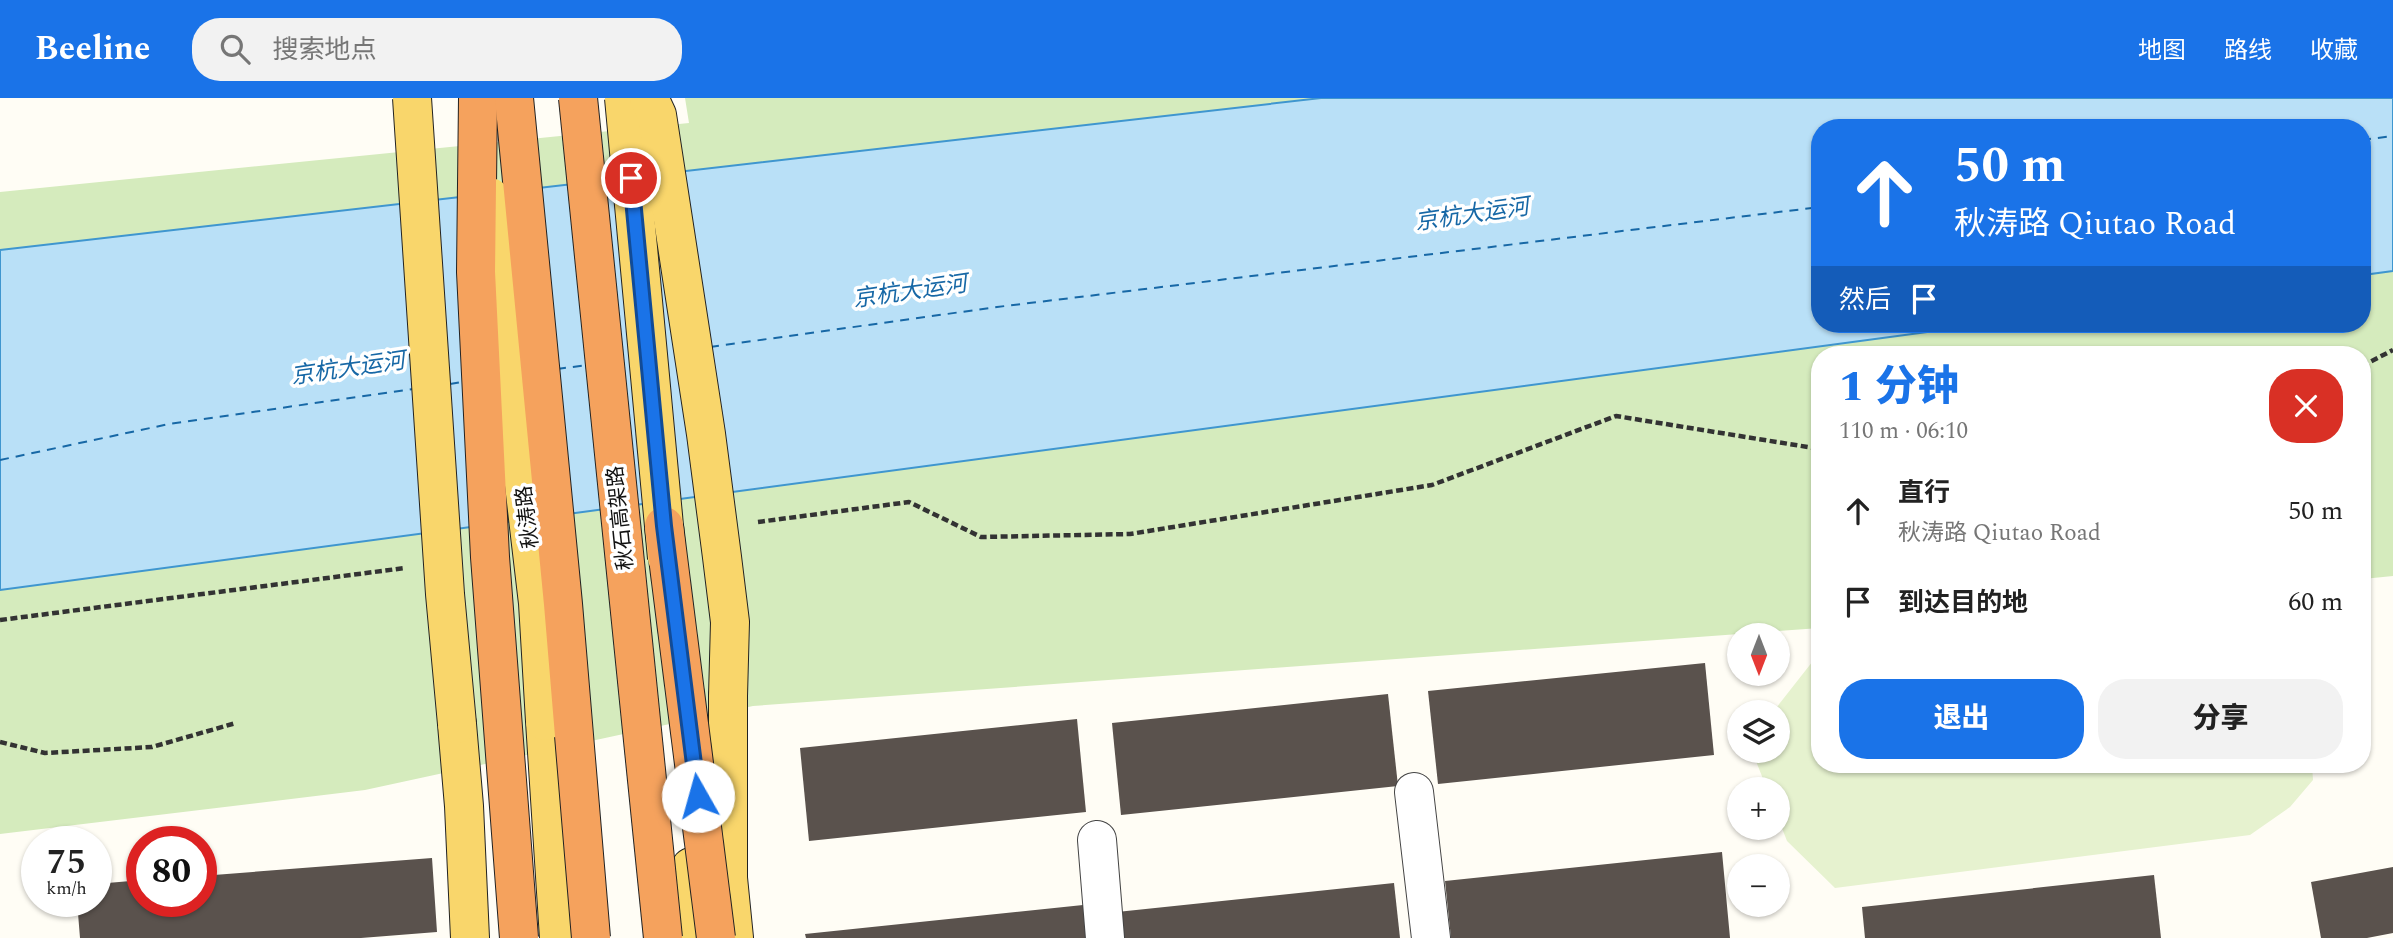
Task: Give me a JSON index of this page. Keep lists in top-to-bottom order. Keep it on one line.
{"streets":{"highway":["秋石高架路"],"main road":["秋涛路"]},"water":["京杭大运河"],"north":"bottom","page":{"header":"Beeline","search":"搜索地点","nav":["地图","路线","收藏"],"turn":["50 m","秋涛路 Qiutao Road"],"then":"然后","heading":["1 分钟","110 m · 06:10"],"list":[{"name":"直行","note":"秋涛路 Qiutao Road","value":"50 m"},{"name":"到达目的地","value":"60 m"}],"map_buttons":["+","−"],"buttons":["退出","分享"],"speed":"75 km/h","limit":"80"}}
